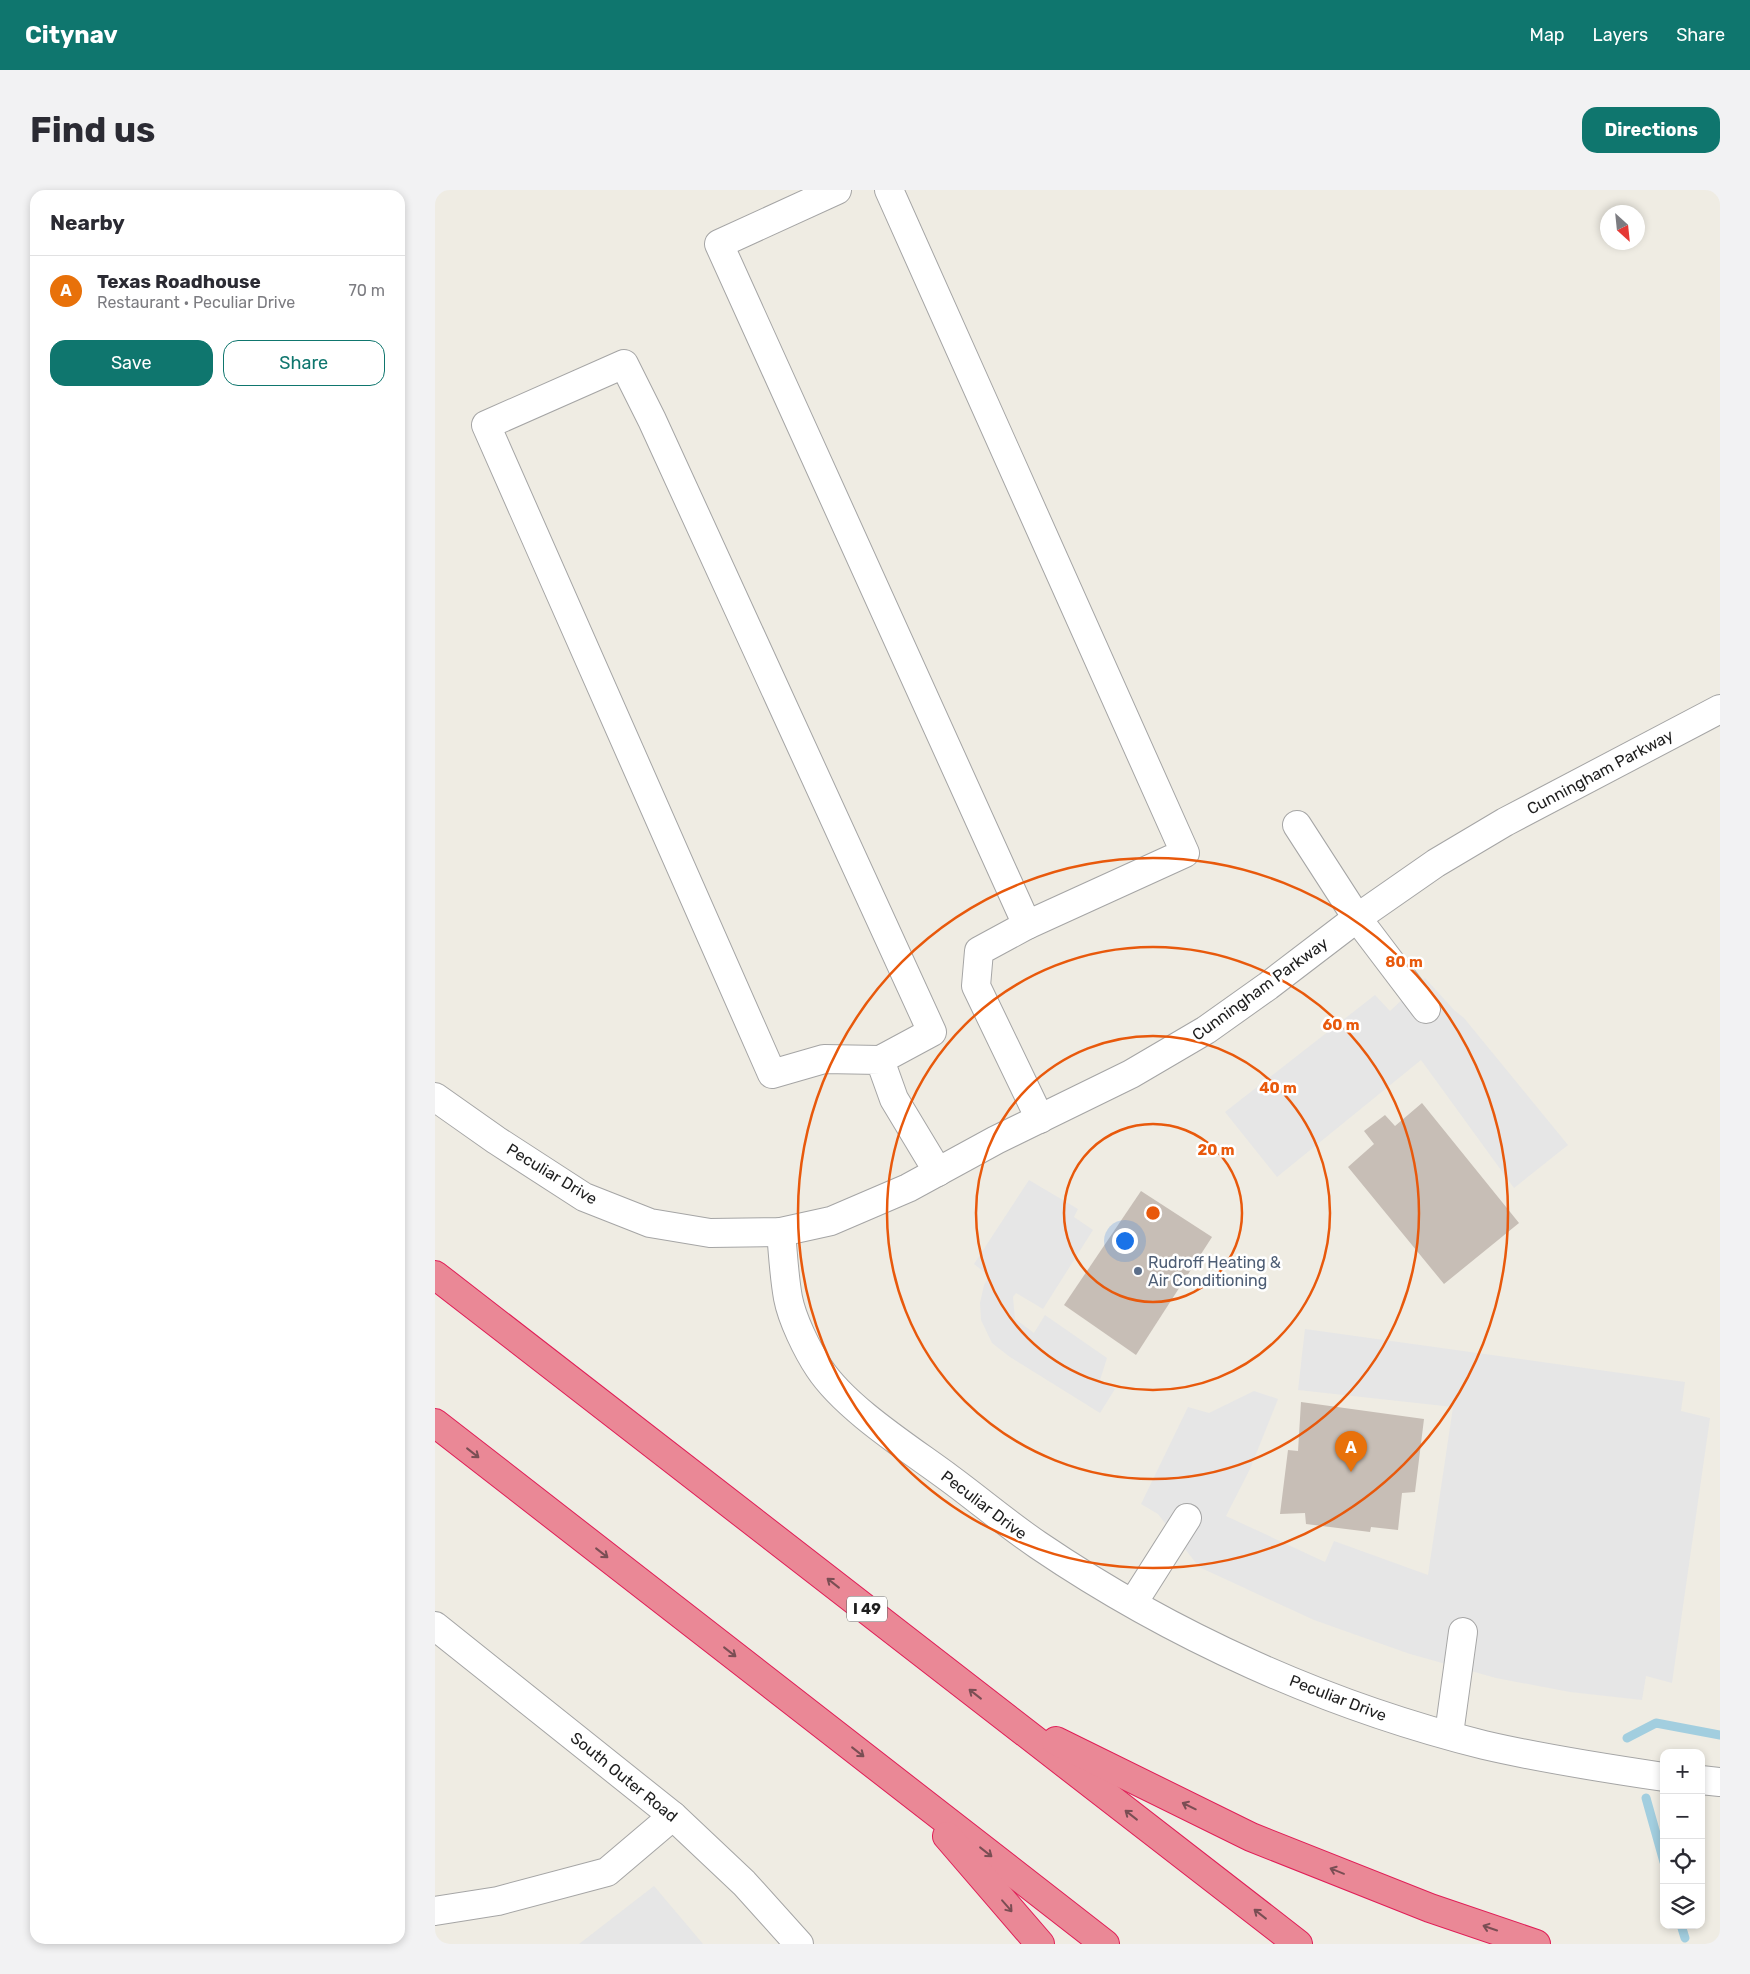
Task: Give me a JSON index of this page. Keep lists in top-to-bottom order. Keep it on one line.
{"streets":{"highway":["I 49"],"street":["Cunningham Parkway","Peculiar Drive","South Outer Road"]},"crossings":[["Cunningham Parkway","Peculiar Drive"]],"places":["Rudroff Heating & Air Conditioning"],"north":"bottom right","page":{"header":"Citynav","nav":["Map","Layers","Share"],"buttons":["Directions",["Save","Share"]],"title":"Find us","heading":"Nearby","list":[{"mark":"A","name":"Texas Roadhouse","note":"Restaurant · Peculiar Drive","value":"70 m"}],"pins":"A","map_buttons":["+","−"]},"rings":["80 m","60 m","40 m","20 m"]}
